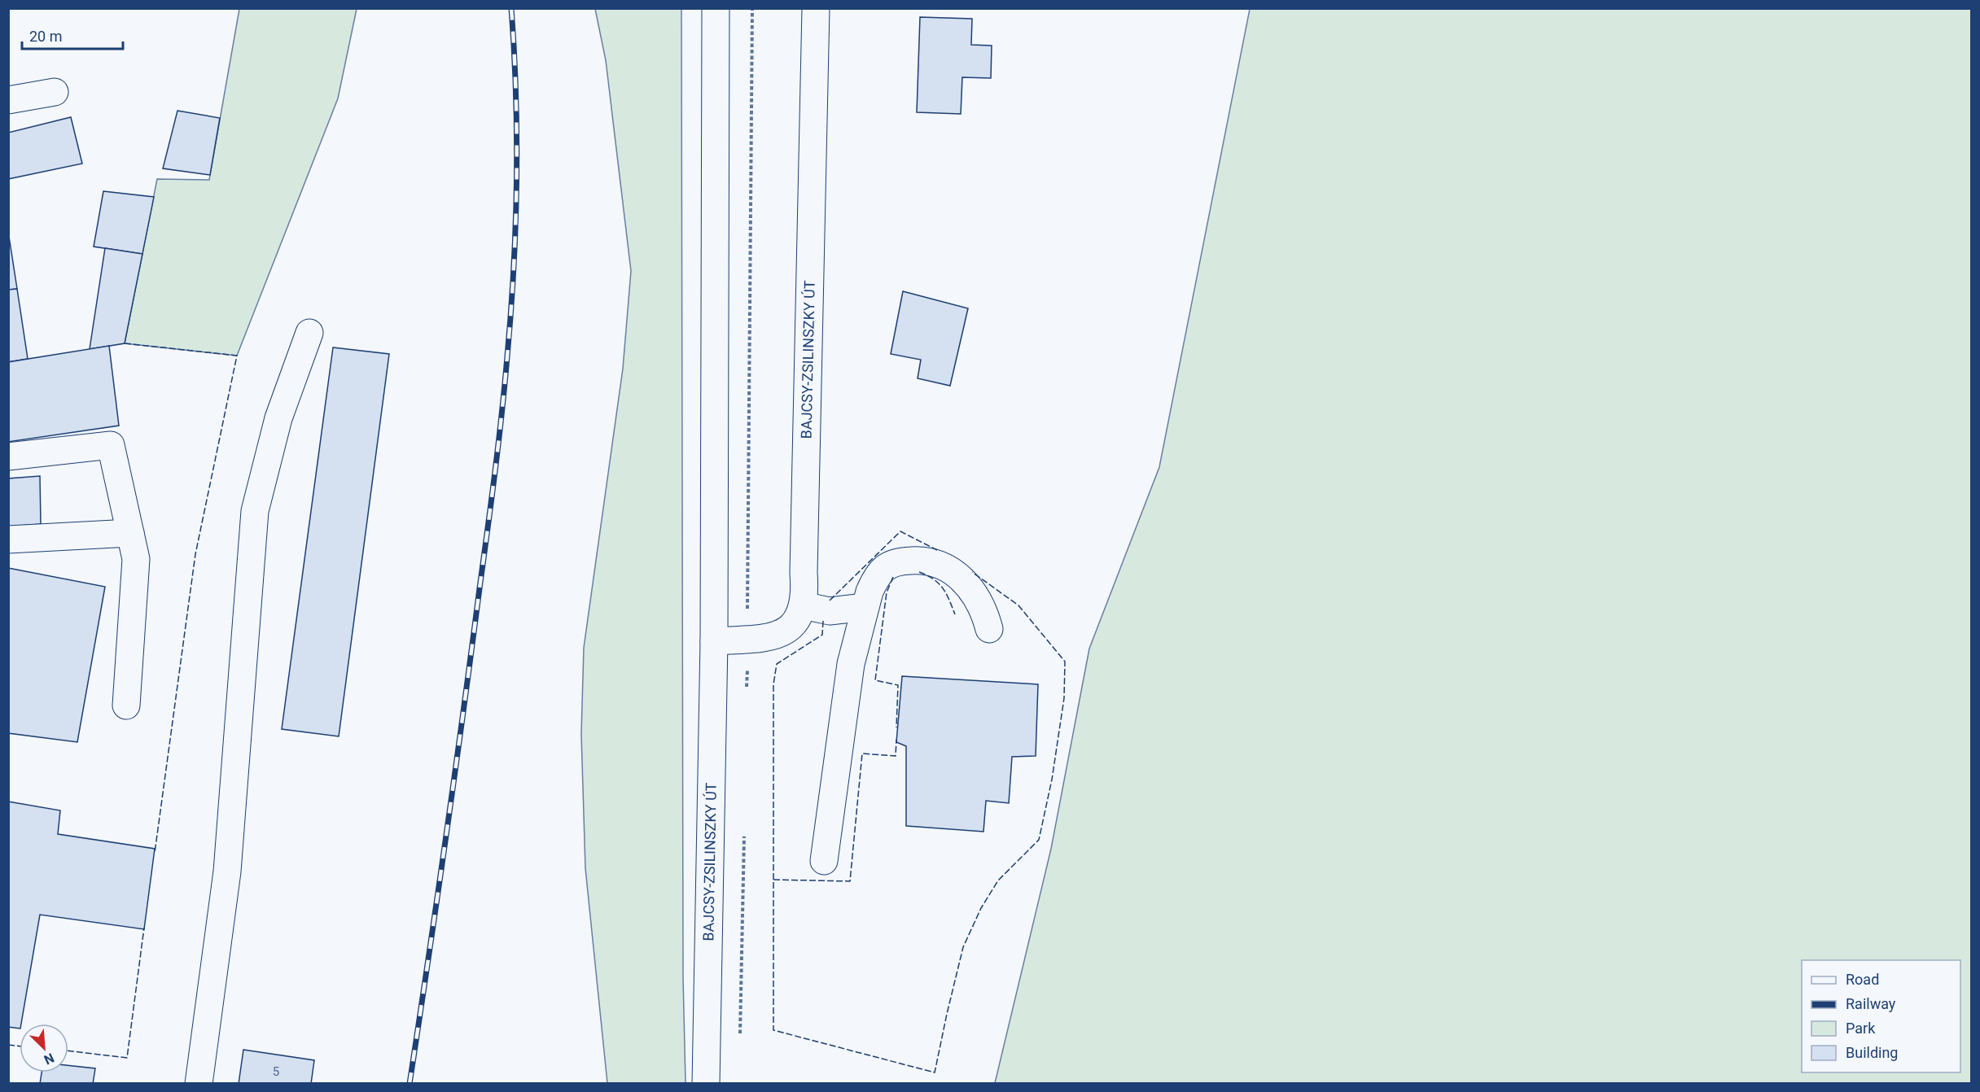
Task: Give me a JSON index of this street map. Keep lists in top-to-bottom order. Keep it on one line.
{"streets":{"main road":["BAJCSY-ZSILINSZKY ÚT"]},"house_numbers":["5"],"legend":["Road","Railway","Park","Building"],"scale_bar":"20 m","north":"bottom right"}
